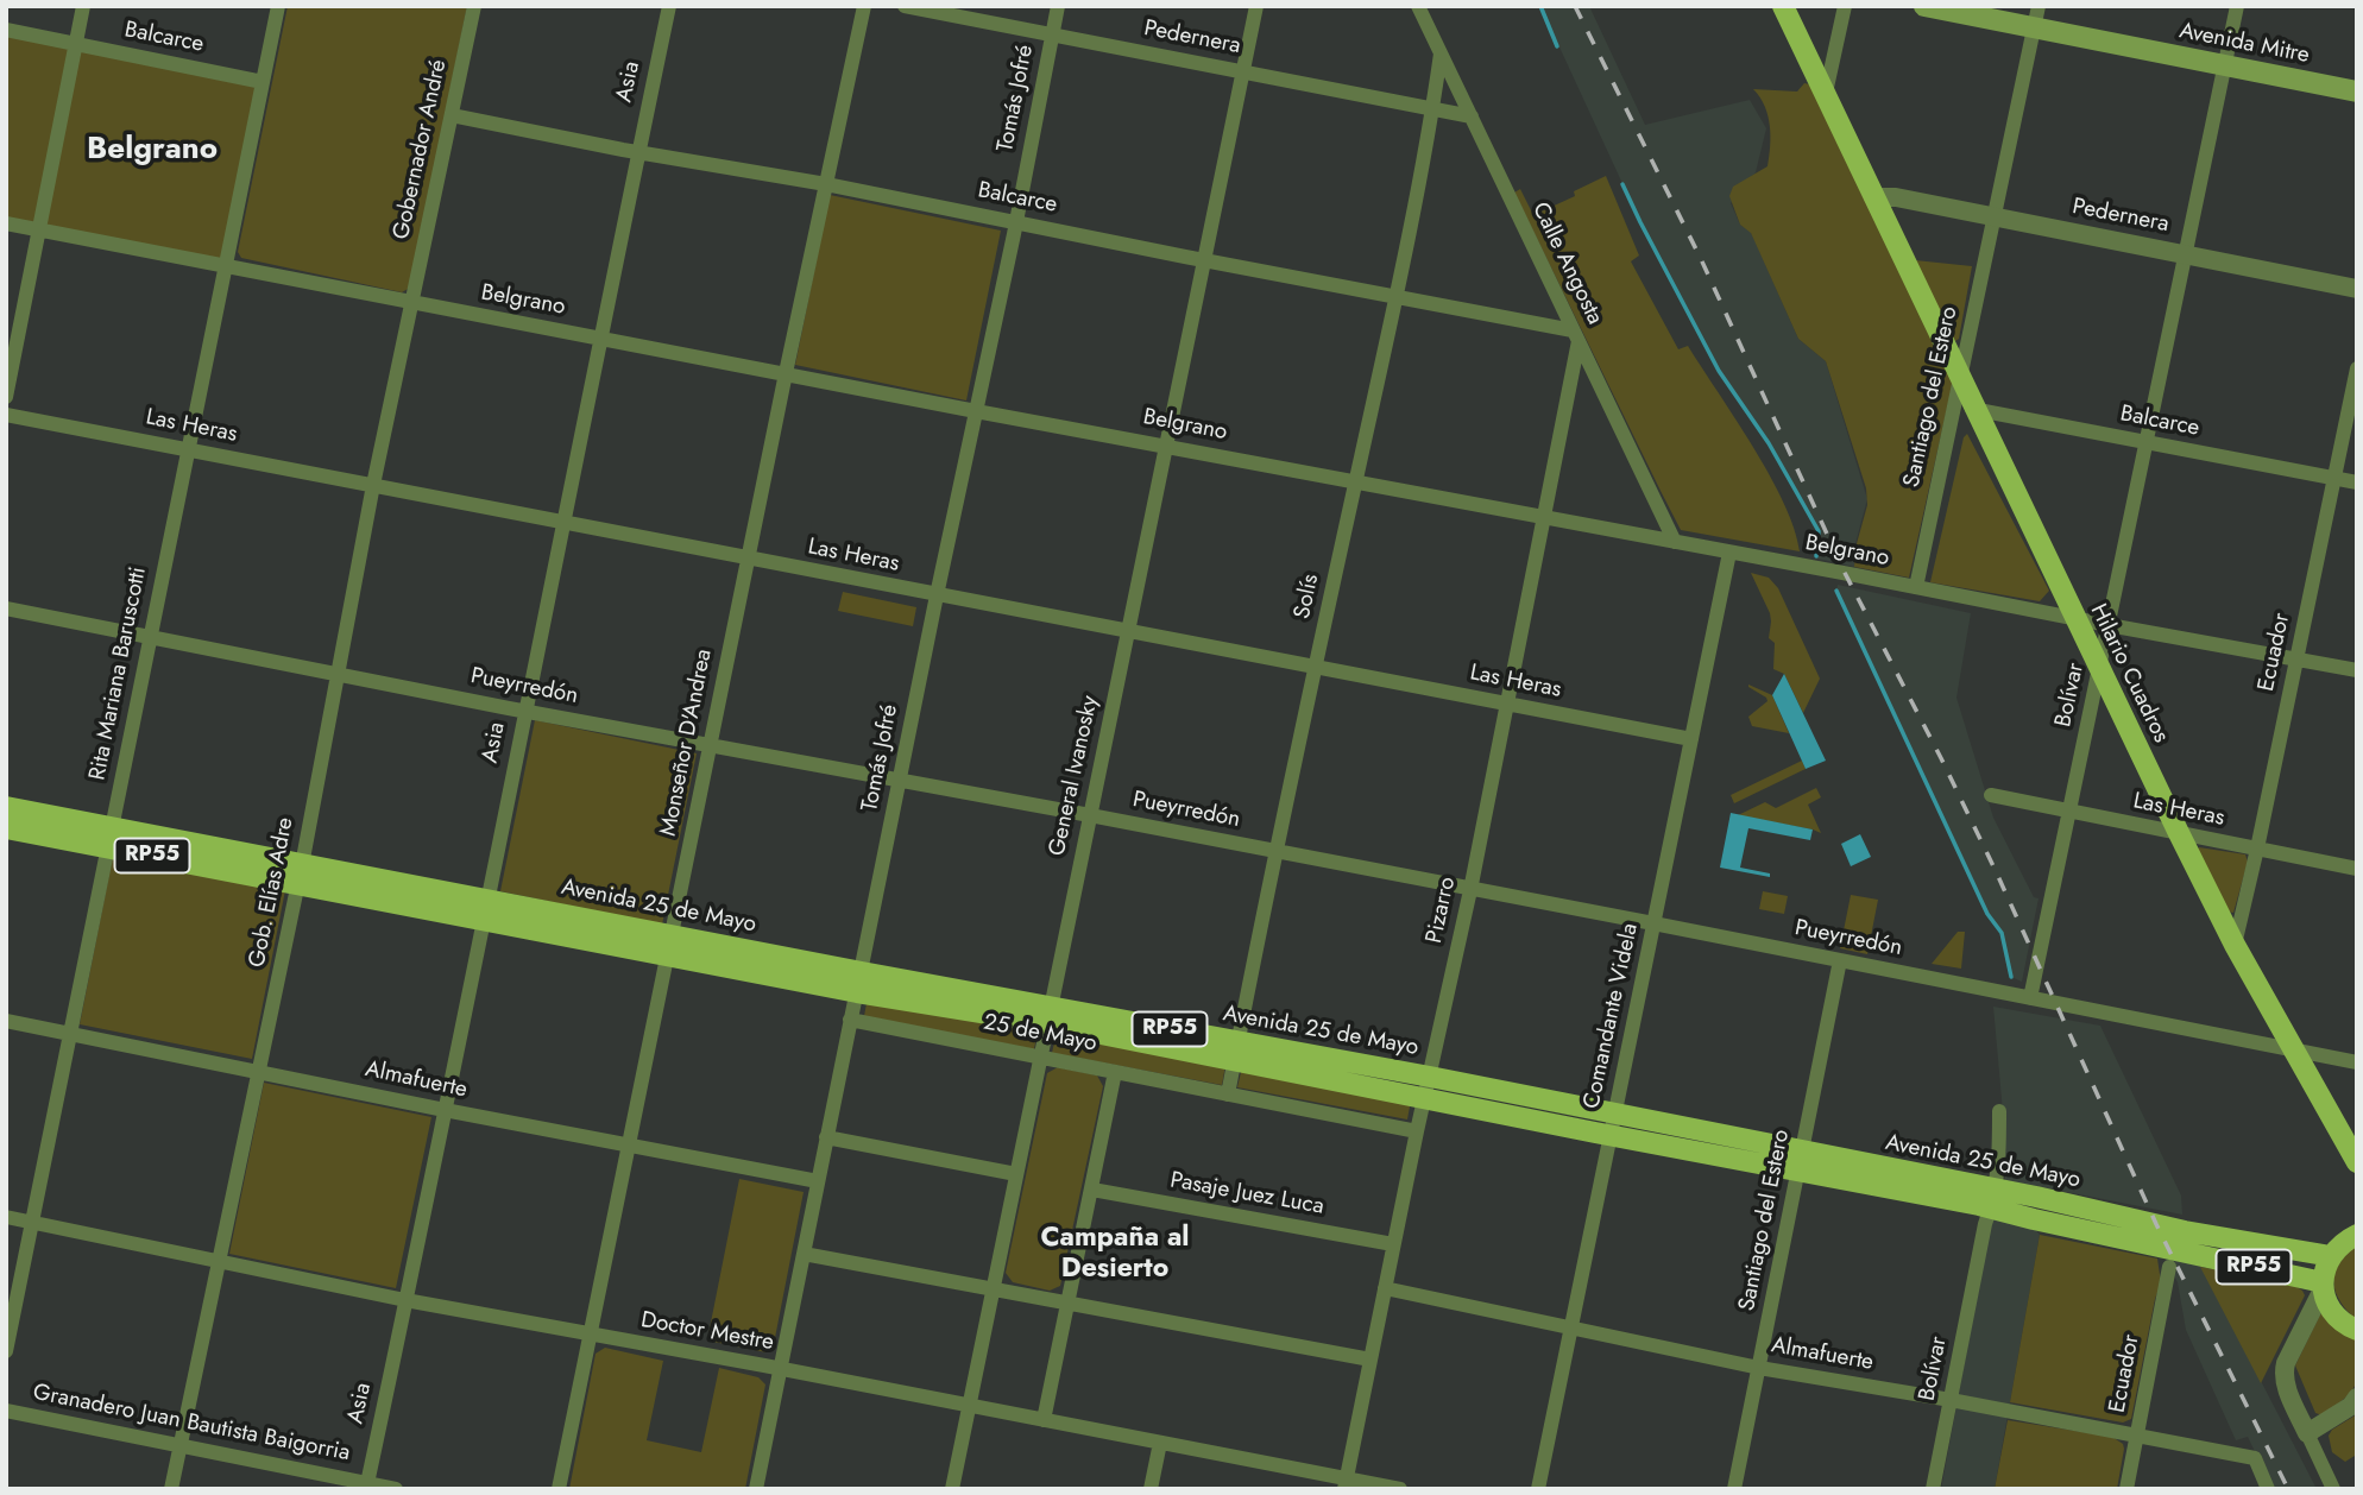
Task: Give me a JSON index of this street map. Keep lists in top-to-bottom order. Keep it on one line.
{"streets":{"main road":["Avenida Mitre","Hilario Cuadros","RP55","Avenida 25 de Mayo"],"street":["Balcarce","Pedernera","Asia","Tomás Jofré","Gobernador André","Calle Angosta","Belgrano","Santiago del Estero","Las Heras","Solís","Ecuador","Rita Mariana Baruscotti","Pueyrredón","Bolívar","Monseñor D'Andrea","General Ivanosky","Gob. Elías Adre","Pizarro","Comandante Videla","25 de Mayo","Almafuerte","Pasaje Juez Luca","Doctor Mestre","Granadero Juan Bautista Baigorria"]},"crossings":[["Balcarce","Asia"],["Balcarce","Tomás Jofré"],["Balcarce","Gobernador André"],["Balcarce","Calle Angosta"],["Balcarce","Santiago del Estero"],["Balcarce","Solís"],["Balcarce","Ecuador"],["Balcarce","Rita Mariana Baruscotti"],["Balcarce","Hilario Cuadros"],["Balcarce","Bolívar"],["Balcarce","Monseñor D'Andrea"],["Balcarce","General Ivanosky"],["Balcarce","Pizarro"],["Pedernera","Tomás Jofré"],["Pedernera","Calle Angosta"],["Pedernera","Santiago del Estero"],["Pedernera","Solís"],["Pedernera","Hilario Cuadros"],["Pedernera","Bolívar"],["Pedernera","General Ivanosky"],["Avenida Mitre","Santiago del Estero"],["Avenida Mitre","Bolívar"],["Asia","Belgrano"],["Asia","Las Heras"],["Asia","Pueyrredón"],["Asia","Avenida 25 de Mayo"],["Asia","Almafuerte"],["Asia","Doctor Mestre"],["Asia","Granadero Juan Bautista Baigorria"],["Tomás Jofré","Belgrano"],["Tomás Jofré","Las Heras"],["Tomás Jofré","Pueyrredón"],["Tomás Jofré","Avenida 25 de Mayo"],["Tomás Jofré","25 de Mayo"],["Tomás Jofré","Almafuerte"],["Tomás Jofré","Doctor Mestre"],["Gobernador André","Belgrano"],["Gobernador André","Gob. Elías Adre"],["Calle Angosta","Belgrano"],["Calle Angosta","Solís"],["Calle Angosta","Pizarro"],["Belgrano","Santiago del Estero"],["Belgrano","Solís"],["Belgrano","Ecuador"],["Belgrano","Rita Mariana Baruscotti"],["Belgrano","Hilario Cuadros"],["Belgrano","Bolívar"],["Belgrano","Monseñor D'Andrea"],["Belgrano","General Ivanosky"],["Belgrano","Gob. Elías Adre"],["Belgrano","Pizarro"],["Belgrano","Comandante Videla"],["Santiago del Estero","Hilario Cuadros"],["Santiago del Estero","Pueyrredón"],["Santiago del Estero","Avenida 25 de Mayo"],["Santiago del Estero","Almafuerte"],["Las Heras","Solís"],["Las Heras","Ecuador"],["Las Heras","Rita Mariana Baruscotti"],["Las Heras","Hilario Cuadros"],["Las Heras","Bolívar"],["Las Heras","Monseñor D'Andrea"],["Las Heras","General Ivanosky"],["Las Heras","Gob. Elías Adre"],["Las Heras","Pizarro"],["Las Heras","Comandante Videla"],["Solís","Pueyrredón"],["Solís","Avenida 25 de Mayo"],["Solís","25 de Mayo"],["Ecuador","Hilario Cuadros"],["Ecuador","Almafuerte"],["Rita Mariana Baruscotti","Pueyrredón"],["Rita Mariana Baruscotti","Avenida 25 de Mayo"],["Rita Mariana Baruscotti","Almafuerte"],["Rita Mariana Baruscotti","Doctor Mestre"],["Hilario Cuadros","Pueyrredón"],["Hilario Cuadros","Bolívar"],["Pueyrredón","Bolívar"],["Pueyrredón","Monseñor D'Andrea"],["Pueyrredón","General Ivanosky"],["Pueyrredón","Gob. Elías Adre"],["Pueyrredón","Pizarro"],["Pueyrredón","Comandante Videla"],["Bolívar","Avenida 25 de Mayo"],["Bolívar","Almafuerte"],["Monseñor D'Andrea","Avenida 25 de Mayo"],["Monseñor D'Andrea","Almafuerte"],["Monseñor D'Andrea","Doctor Mestre"],["General Ivanosky","Avenida 25 de Mayo"],["General Ivanosky","25 de Mayo"],["General Ivanosky","Doctor Mestre"],["RP55","Avenida 25 de Mayo"],["Gob. Elías Adre","Avenida 25 de Mayo"],["Gob. Elías Adre","Almafuerte"],["Gob. Elías Adre","Doctor Mestre"],["Gob. Elías Adre","Granadero Juan Bautista Baigorria"],["Avenida 25 de Mayo","Pizarro"],["Avenida 25 de Mayo","Comandante Videla"],["Pizarro","25 de Mayo"],["Pizarro","Almafuerte"],["Pizarro","Pasaje Juez Luca"],["Pizarro","Doctor Mestre"],["Comandante Videla","Almafuerte"]],"districts":["Belgrano","Campaña al Desierto"]}
